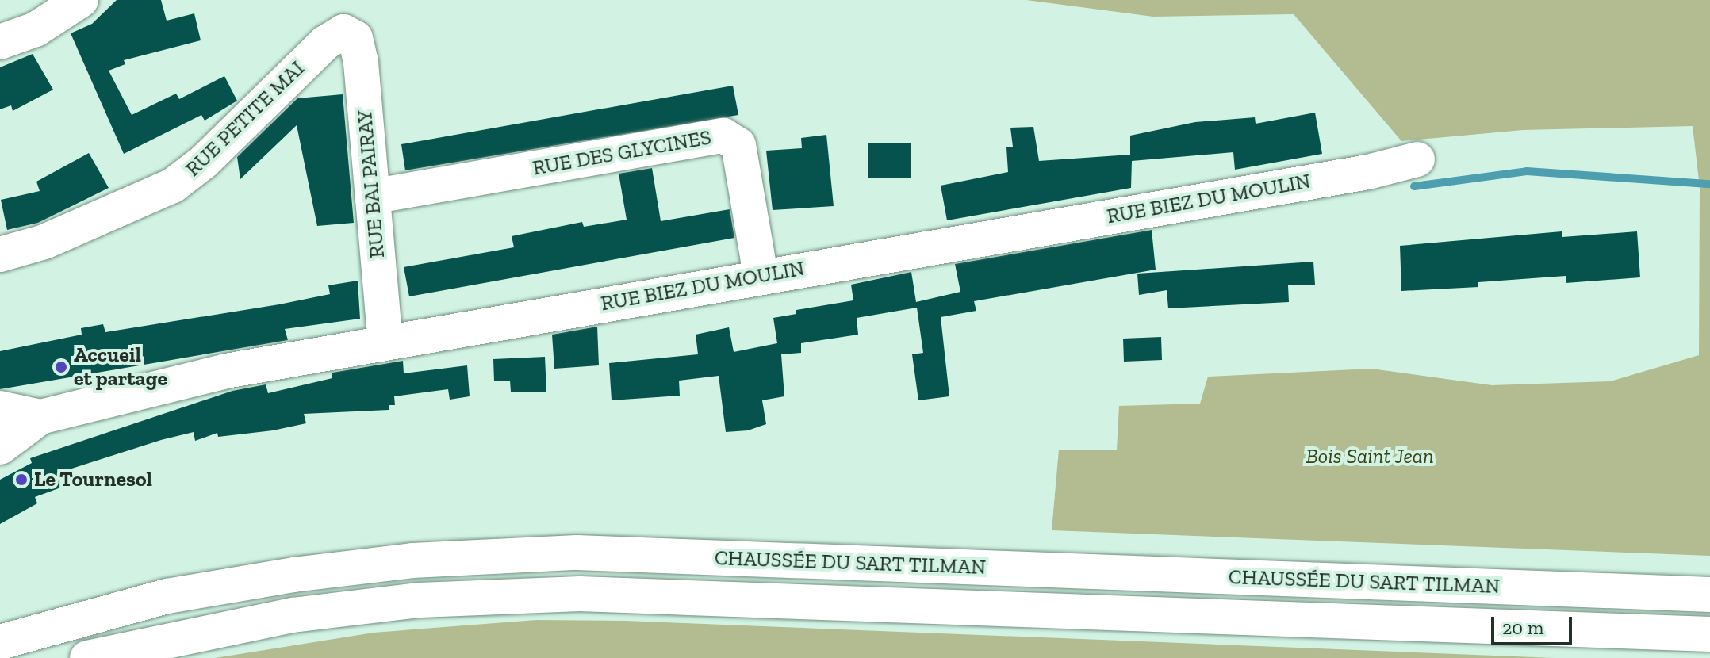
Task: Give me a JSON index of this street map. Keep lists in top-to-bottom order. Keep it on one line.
{"streets":{"main road":["RUE PETITE MAI","RUE DES GLYCINES","RUE BAI PAIRAY","RUE BIEZ DU MOULIN","CHAUSSÉE DU SART TILMAN"]},"crossings":[["RUE PETITE MAI","RUE BAI PAIRAY"],["RUE DES GLYCINES","RUE BAI PAIRAY"],["RUE DES GLYCINES","RUE BIEZ DU MOULIN"],["RUE BAI PAIRAY","RUE BIEZ DU MOULIN"]],"parks":["Bois Saint Jean"],"places":["Accueil et partage","Le Tournesol"],"scale_bar":"20 m"}
